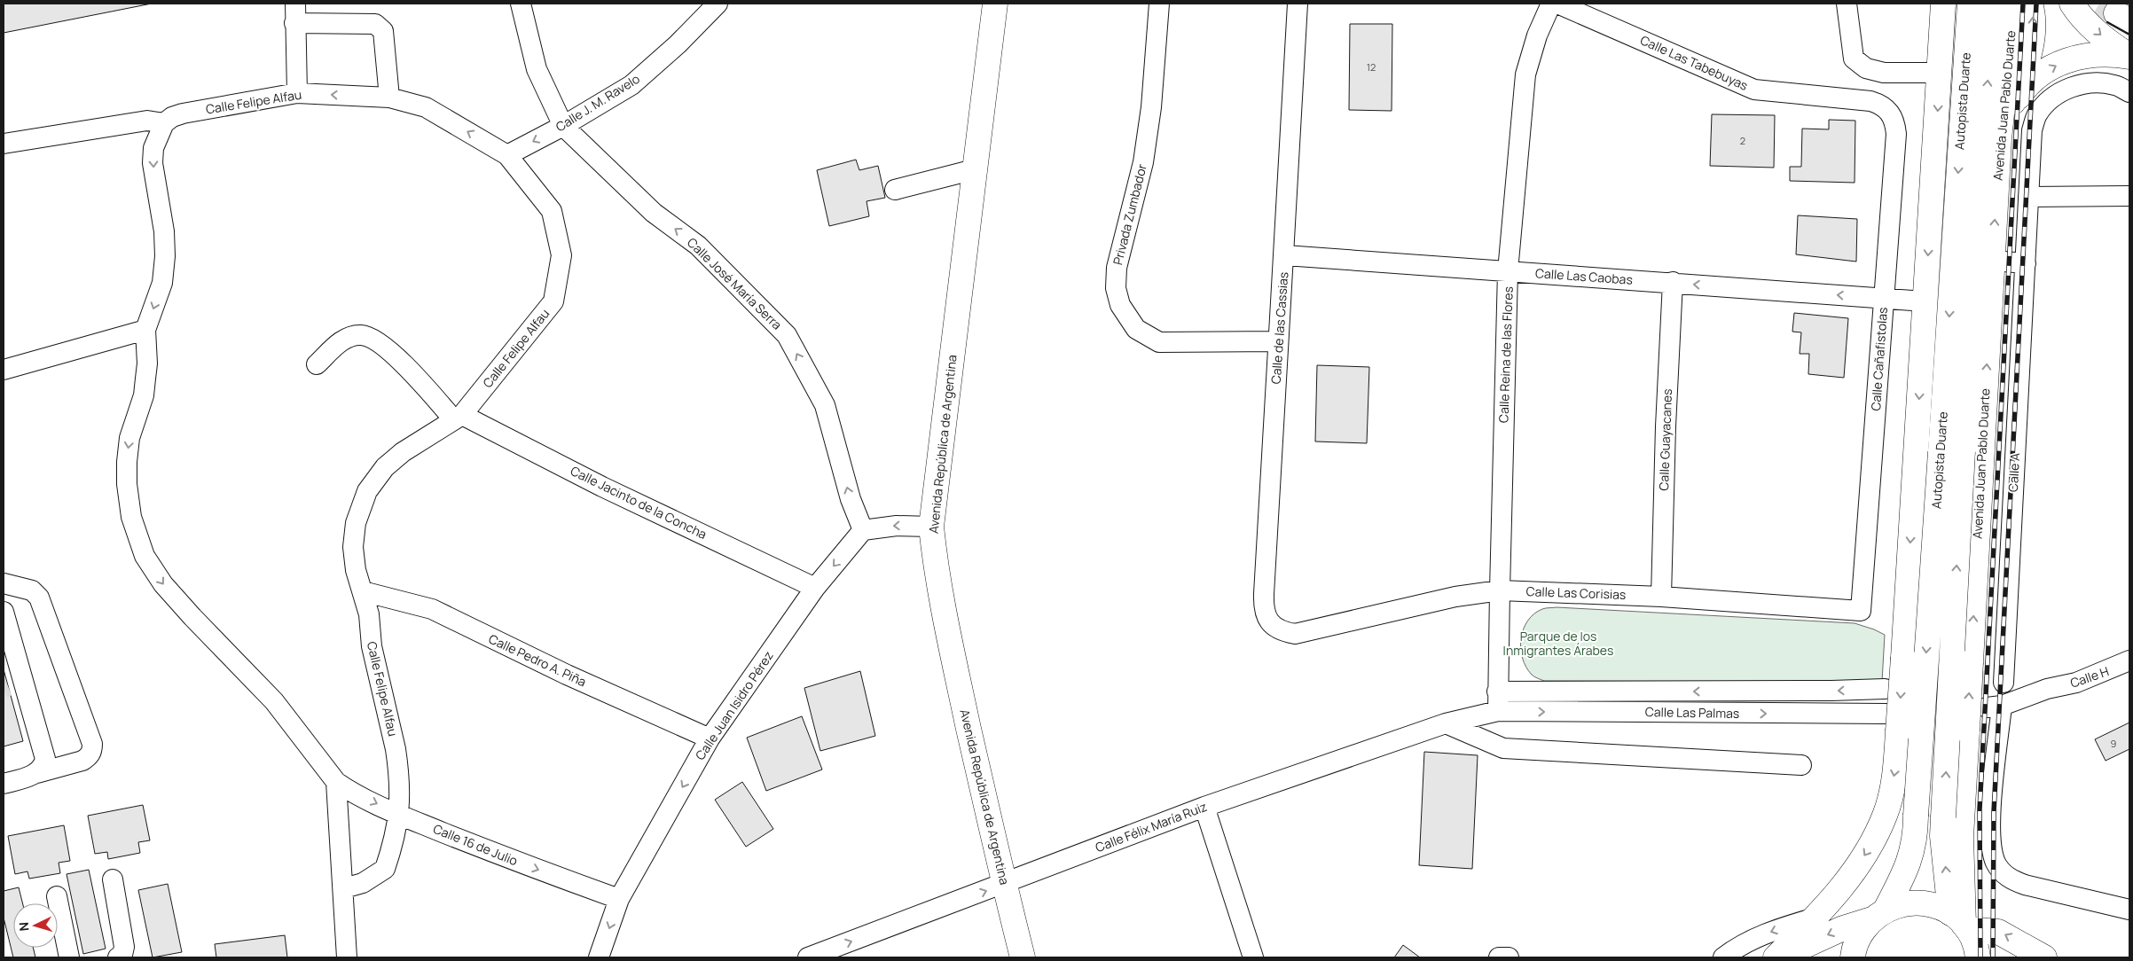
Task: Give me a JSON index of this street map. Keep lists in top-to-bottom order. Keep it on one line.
{"streets":{"main road":["Autopista Duarte","Avenida Juan Pablo Duarte","Avenida República de Argentina"],"street":["Calle Las Tabebuyas","Calle Felipe Alfau","Calle J. M. Ravelo","Privada Zumbador","Calle Las Caobas","Calle José María Serra","Calle de las Cassias","Calle Reina de las Flores","Calle Cañafistolas","Calle Guayacanes","Calle A","Calle Jacinto de la Concha","Calle Las Corisias","Calle Pedro A. Piña","Calle H","Calle Juan Isidro Pérez","Calle Las Palmas","Calle Félix María Ruiz","Calle 16 de Julio"]},"crossings":[["Calle Las Tabebuyas","Calle Cañafistolas"],["Autopista Duarte","Avenida Juan Pablo Duarte"],["Calle Felipe Alfau","Calle J. M. Ravelo"],["Calle Felipe Alfau","Calle Jacinto de la Concha"],["Calle Felipe Alfau","Calle Pedro A. Piña"],["Calle Felipe Alfau","Calle 16 de Julio"],["Calle J. M. Ravelo","Calle José María Serra"],["Privada Zumbador","Calle de las Cassias"],["Calle Las Caobas","Calle de las Cassias"],["Calle Las Caobas","Calle Reina de las Flores"],["Calle Las Caobas","Calle Cañafistolas"],["Calle Las Caobas","Calle Guayacanes"],["Calle José María Serra","Calle Juan Isidro Pérez"],["Calle de las Cassias","Calle Las Corisias"],["Calle Reina de las Flores","Calle Las Corisias"],["Calle Reina de las Flores","Calle Las Palmas"],["Calle Reina de las Flores","Calle Félix María Ruiz"],["Calle Cañafistolas","Calle Las Corisias"],["Calle Guayacanes","Calle Las Corisias"],["Avenida República de Argentina","Calle Félix María Ruiz"],["Calle A","Calle H"],["Calle Jacinto de la Concha","Calle Juan Isidro Pérez"],["Calle Pedro A. Piña","Calle Juan Isidro Pérez"],["Calle Juan Isidro Pérez","Calle 16 de Julio"],["Calle Las Palmas","Calle Félix María Ruiz"]],"one_way":["Calle José María Serra","Calle Juan Isidro Pérez","Calle 16 de Julio"],"parks":["Parque de los Inmigrantes Árabes"],"house_numbers":["12","2","9"],"north":"left"}
